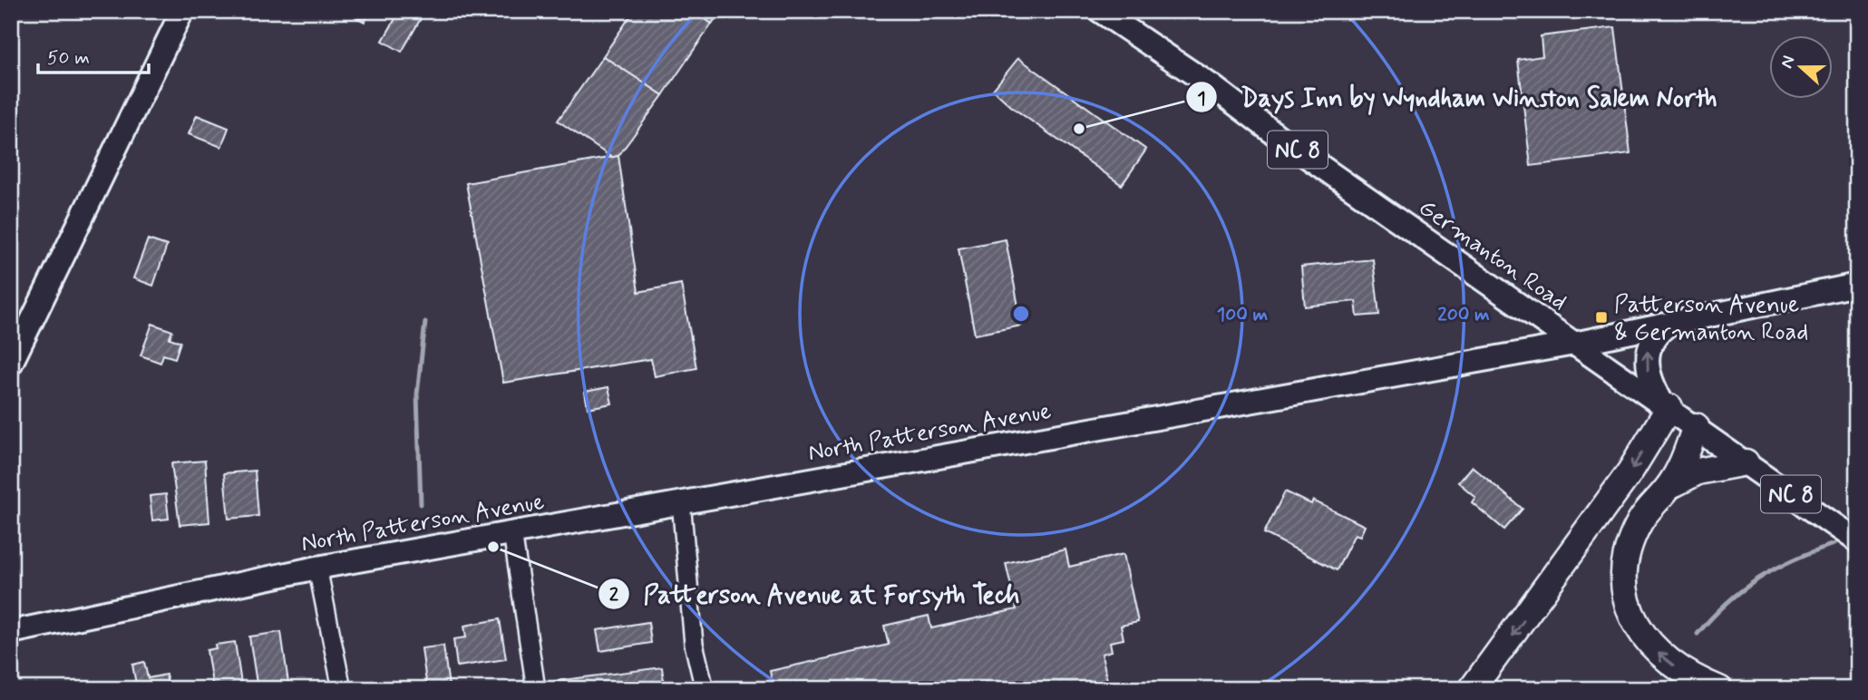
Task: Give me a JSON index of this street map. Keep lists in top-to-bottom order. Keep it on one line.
{"streets":{"main road":["NC 8","Germanton Road","North Patterson Avenue"]},"crossings":[["Germanton Road","North Patterson Avenue"]],"places":{"other":["Days Inn by Wyndham Winston Salem North","Patterson Avenue at Forsyth Tech"],"transit":["Patterson Avenue & Germanton Road"]},"scale_bar":"50 m","north":"left","rings":["100 m","200 m"]}
